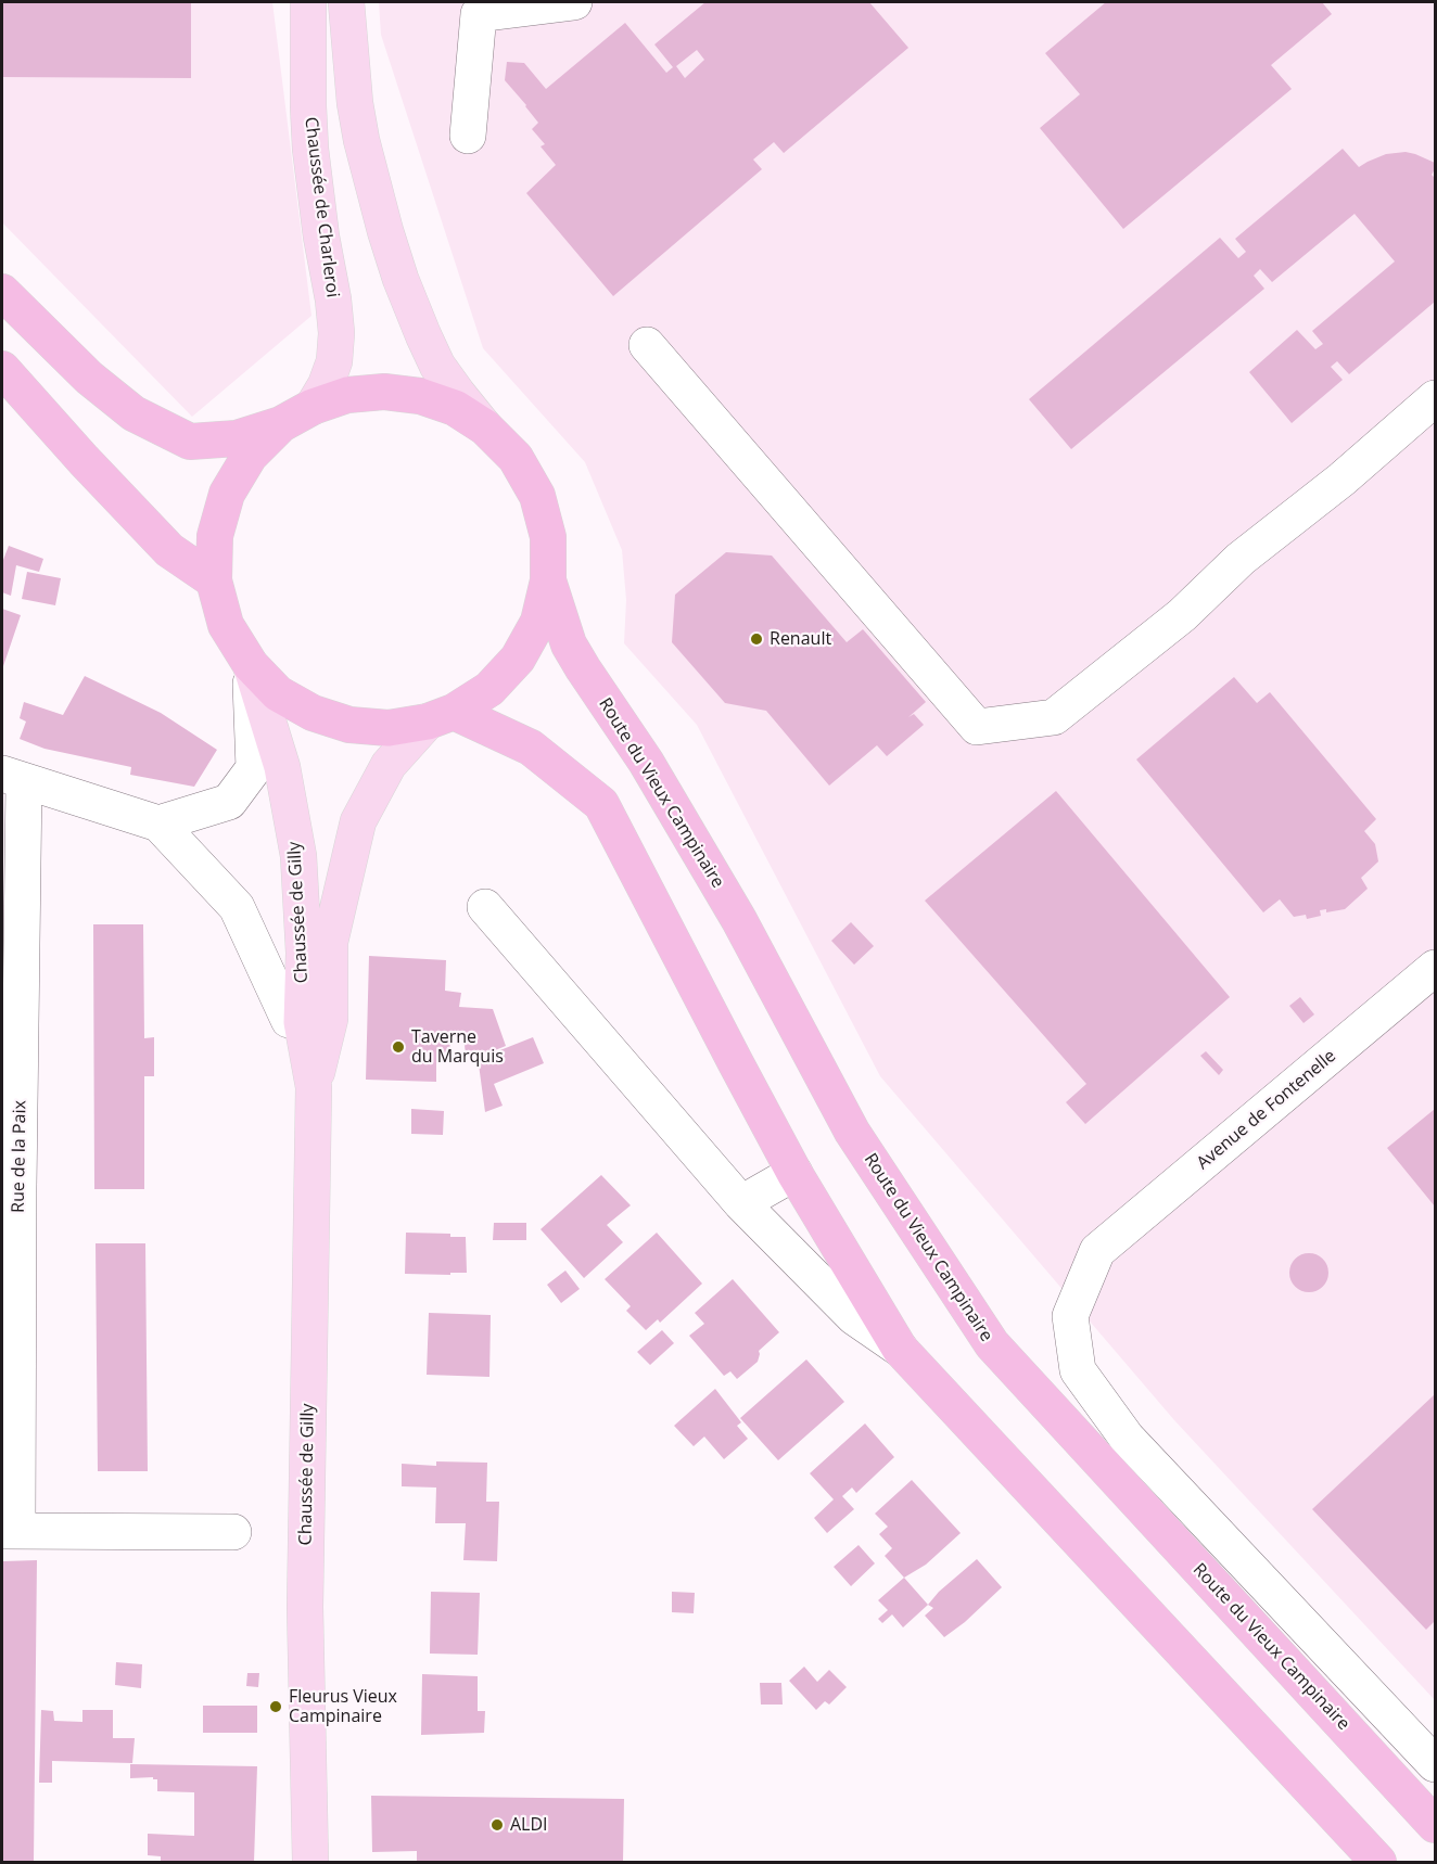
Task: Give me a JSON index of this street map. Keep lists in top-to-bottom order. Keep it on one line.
{"streets":{"highway":["Route du Vieux Campinaire"],"main road":["Chaussée de Charleroi","Chaussée de Gilly"],"street":["Avenue de Fontenelle","Rue de la Paix"]},"places":["Renault","Taverne du Marquis","Fleurus Vieux Campinaire","ALDI"]}
